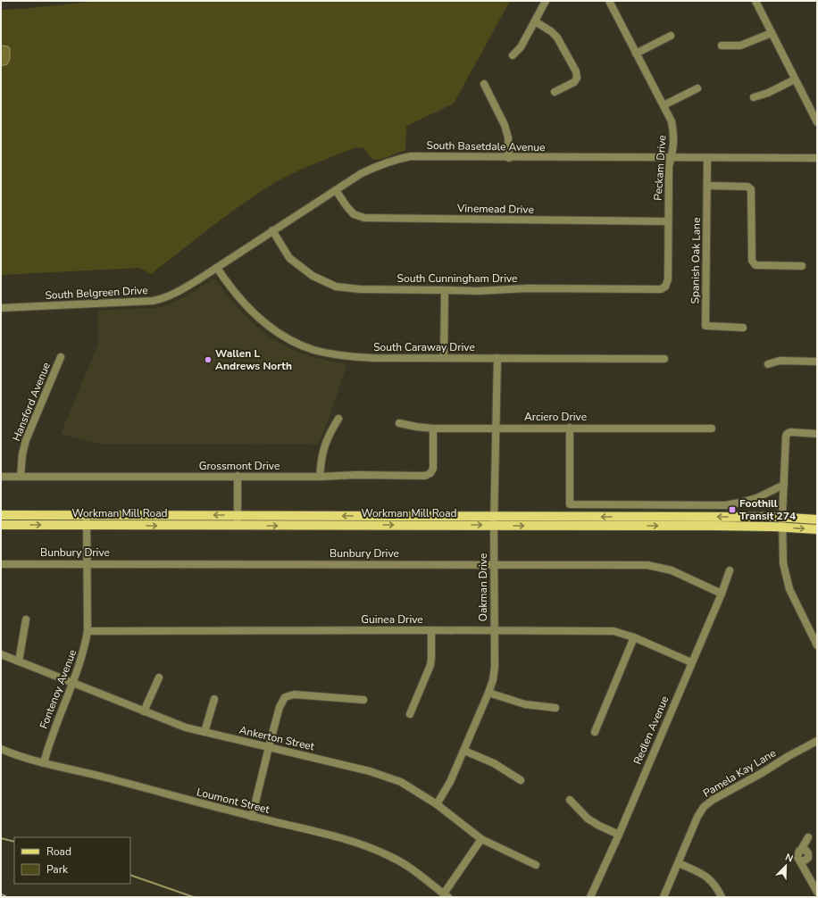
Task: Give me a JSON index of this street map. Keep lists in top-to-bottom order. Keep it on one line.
{"streets":{"main road":["Workman Mill Road"],"street":["South Basetdale Avenue","Peckam Drive","Vinemead Drive","Spanish Oak Lane","South Cunningham Drive","South Belgreen Drive","South Caraway Drive","Hansford Avenue","Arciero Drive","Grossmont Drive","Bunbury Drive","Oakman Drive","Guinea Drive","Fontenoy Avenue","Redlen Avenue","Ankerton Street","Pamela Kay Lane","Loumont Street"]},"crossings":[["South Basetdale Avenue","Peckam Drive"],["South Basetdale Avenue","Vinemead Drive"],["South Basetdale Avenue","Spanish Oak Lane"],["South Basetdale Avenue","South Cunningham Drive"],["South Basetdale Avenue","South Belgreen Drive"],["South Basetdale Avenue","South Caraway Drive"],["Peckam Drive","Vinemead Drive"],["Peckam Drive","South Cunningham Drive"],["South Caraway Drive","Oakman Drive"],["Hansford Avenue","Grossmont Drive"],["Arciero Drive","Grossmont Drive"],["Arciero Drive","Oakman Drive"],["Workman Mill Road","Oakman Drive"],["Workman Mill Road","Fontenoy Avenue"],["Bunbury Drive","Oakman Drive"],["Bunbury Drive","Fontenoy Avenue"],["Bunbury Drive","Redlen Avenue"],["Oakman Drive","Guinea Drive"],["Oakman Drive","Ankerton Street"],["Guinea Drive","Fontenoy Avenue"],["Guinea Drive","Redlen Avenue"],["Fontenoy Avenue","Ankerton Street"],["Fontenoy Avenue","Loumont Street"]],"places":{"other":["Wallen L Andrews North"],"transit":["Foothill Transit 274"]},"legend":["Road","Park"],"north":"top right"}
